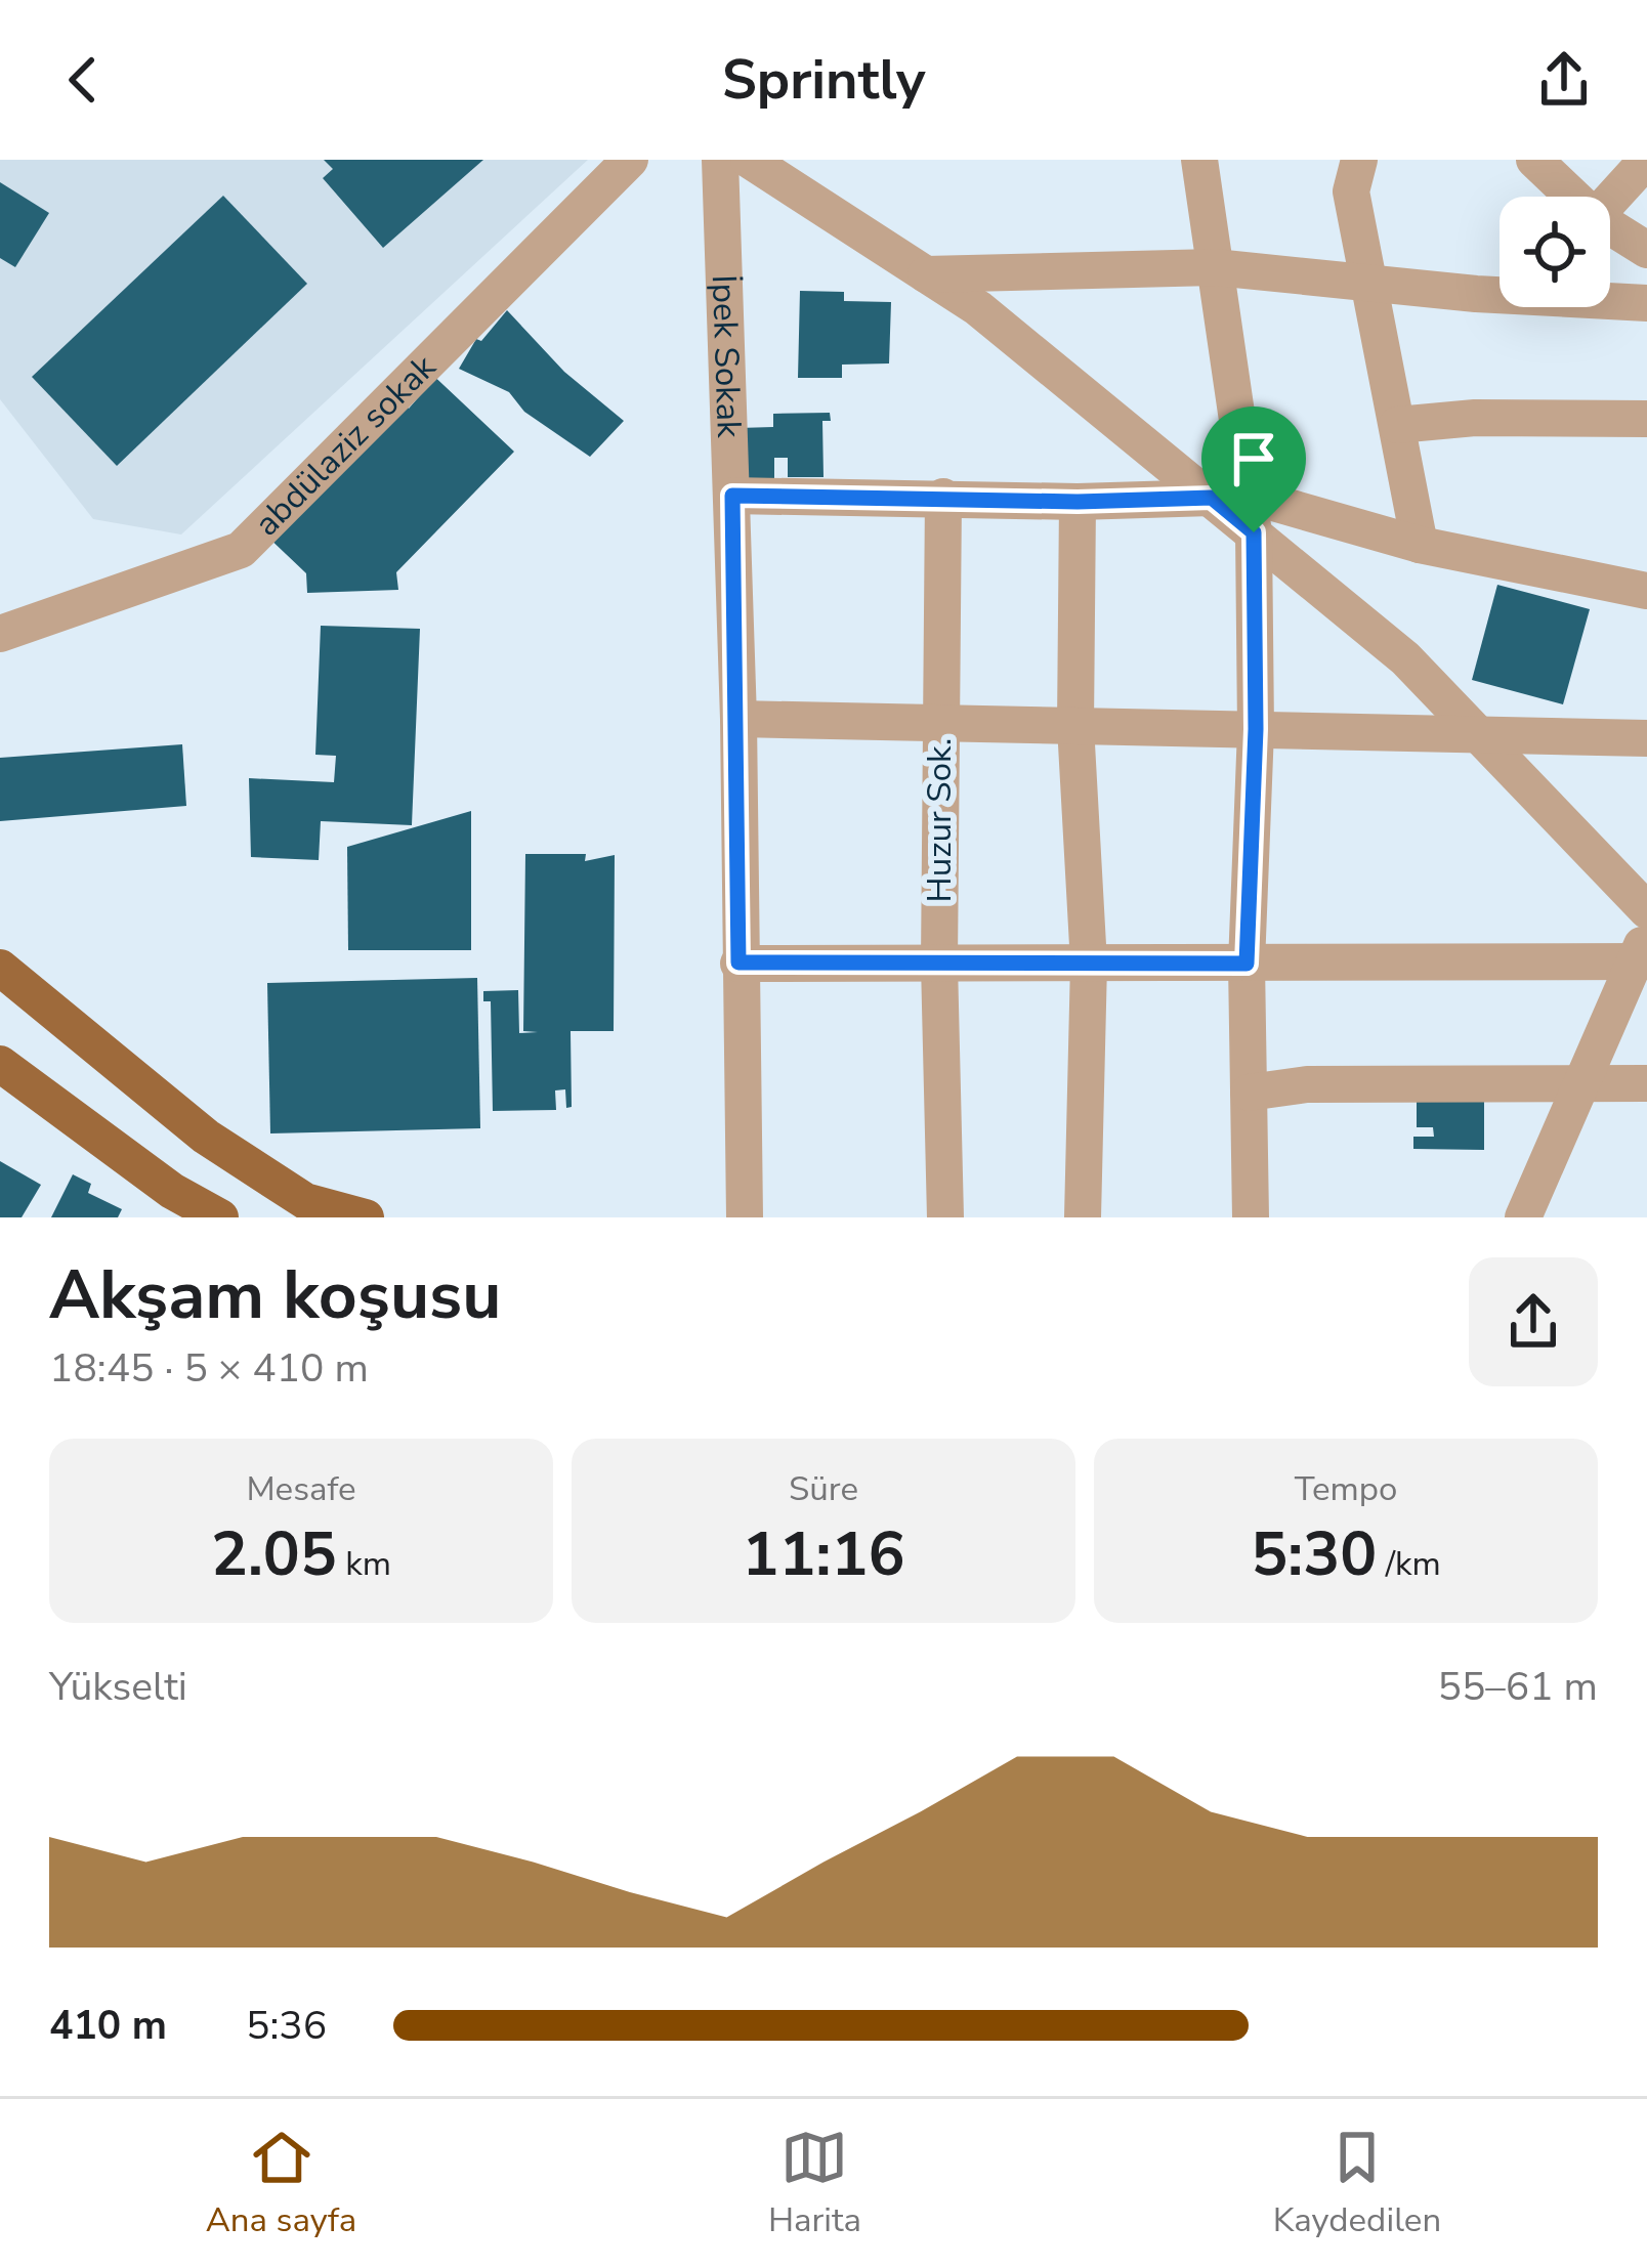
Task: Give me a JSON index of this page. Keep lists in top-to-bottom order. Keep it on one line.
{"streets":{"street":["İpek Sokak","abdülaziz sokak","Huzur Sok."]},"page":{"header":"Sprintly","heading":["Akşam koşusu","18:45 · 5 × 410 m"],"stats":[["Mesafe","2.05 km"],["Süre","11:16"],["Tempo","5:30 /km"]],"chart":["Yükselti","55–61 m"],"list":[{"name":"410 m","note":"5:36"}],"tabs":["Ana sayfa","Harita","Kaydedilen"]}}
